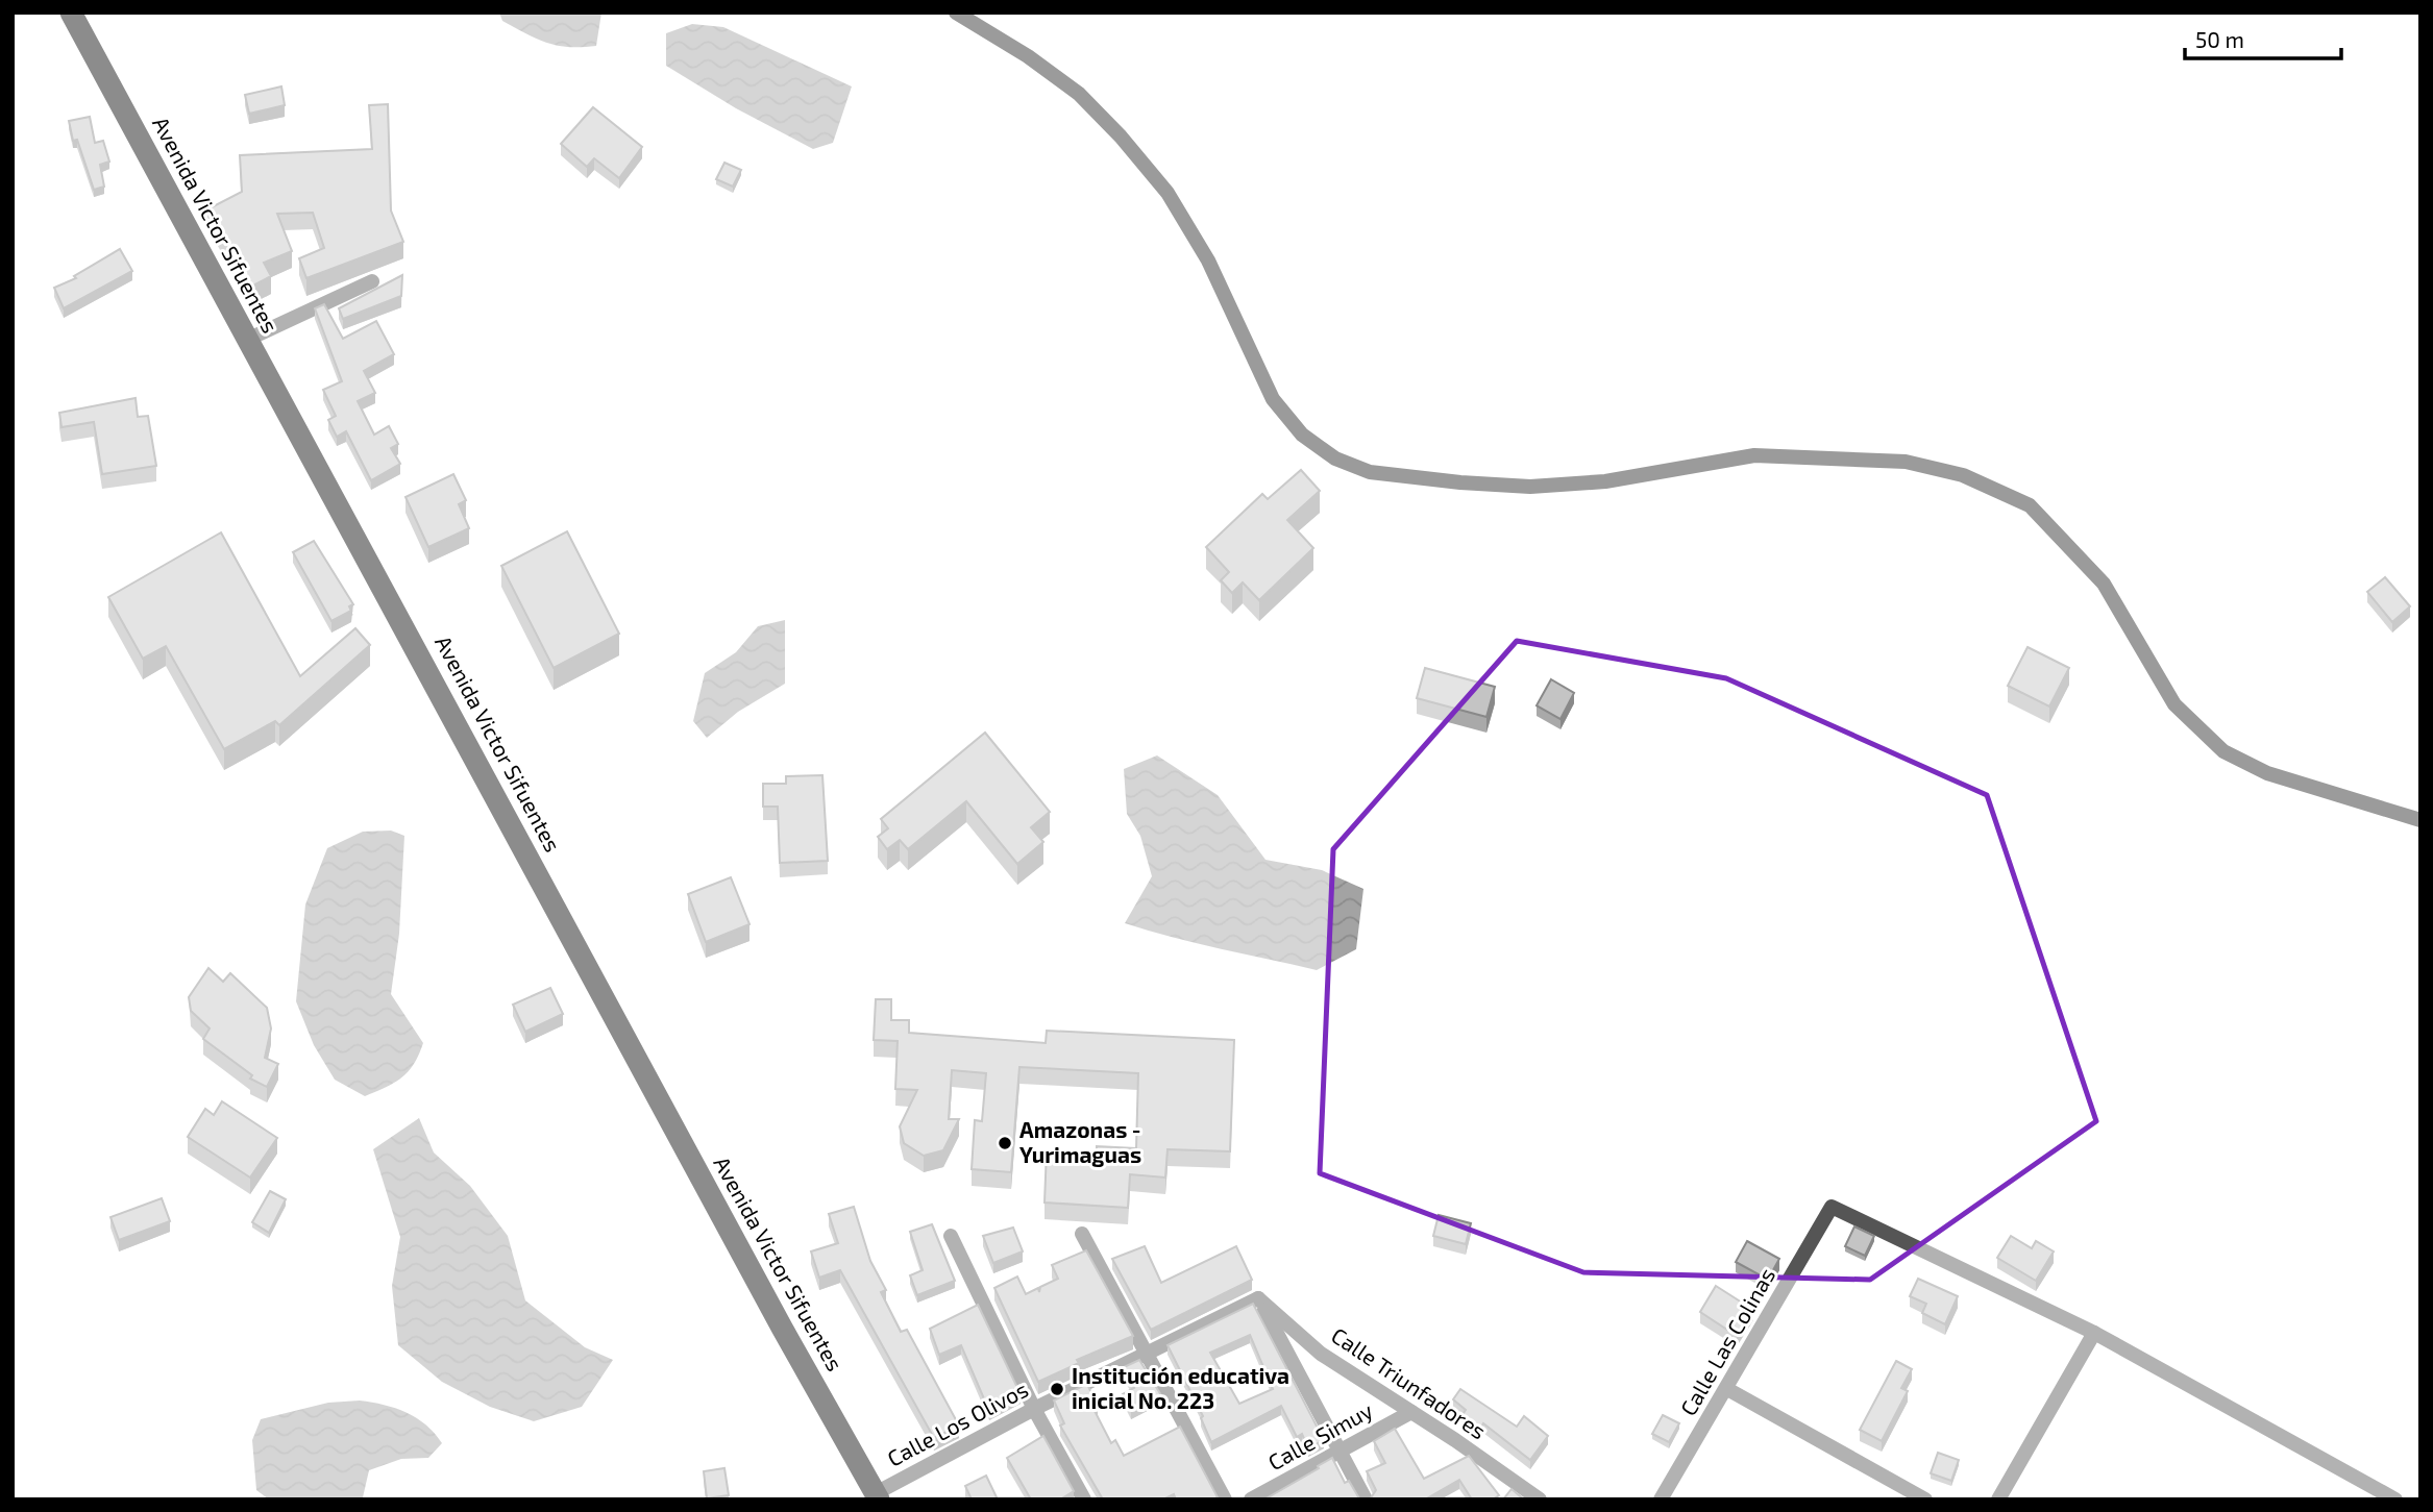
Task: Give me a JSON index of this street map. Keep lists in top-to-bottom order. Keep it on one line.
{"streets":{"highway":["Avenida Victor Sifuentes"],"street":["Calle Las Colinas","Calle Triunfadores","Calle Los Olivos","Calle Simuy"]},"crossings":[["Avenida Victor Sifuentes","Calle Los Olivos"],["Calle Triunfadores","Calle Los Olivos"],["Calle Triunfadores","Calle Simuy"]],"places":["Amazonas - Yurimaguas","Institución educativa inicial No. 223"],"scale_bar":"50 m"}
